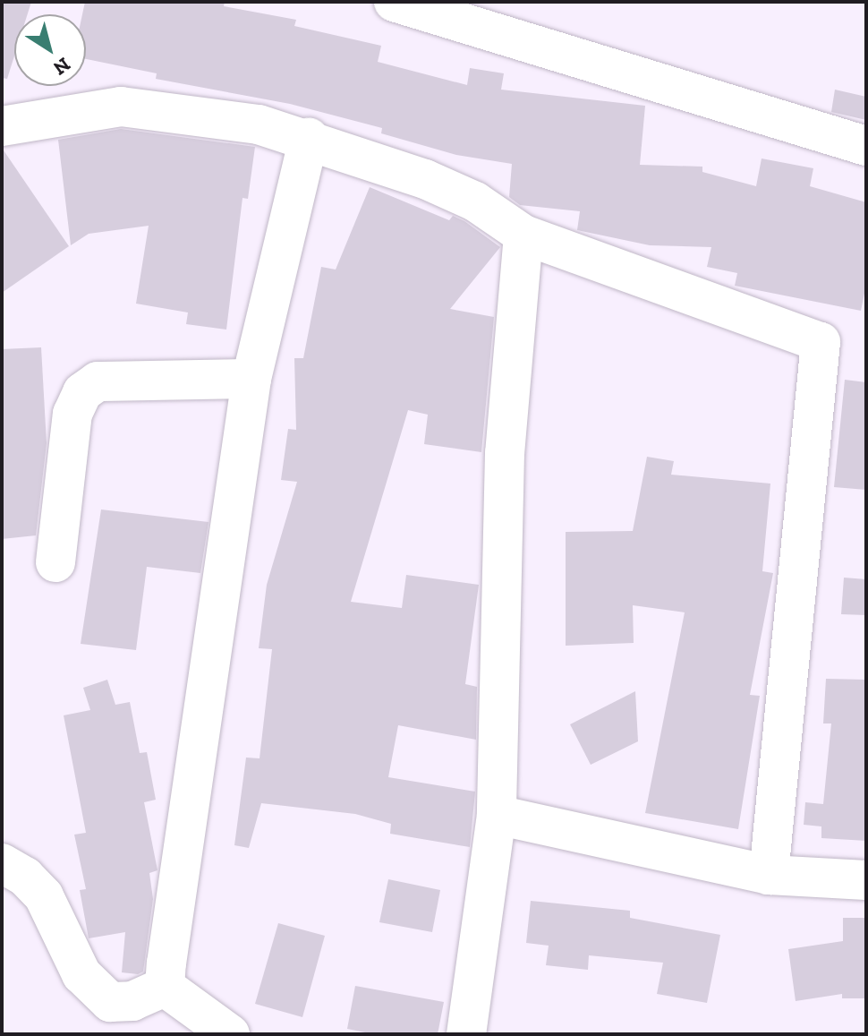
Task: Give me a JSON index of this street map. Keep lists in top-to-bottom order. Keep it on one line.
{"north":"bottom right"}
